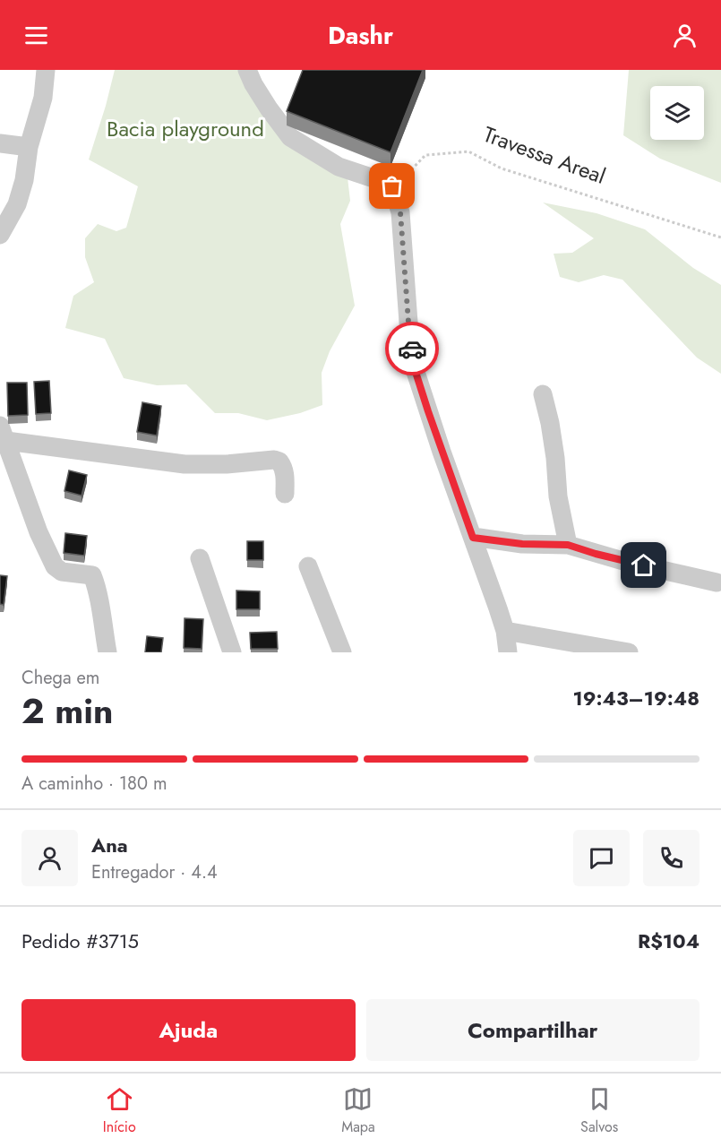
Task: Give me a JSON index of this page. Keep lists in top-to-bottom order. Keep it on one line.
{"streets":{"path":["Travessa Areal"]},"parks":["Bacia playground"],"page":{"header":"Dashr","heading":["2 min","Chega em","19:43–19:48"],"panel":["Ana","Entregador · 4.4","Pedido #3715","R$104"],"bar":"A caminho · 180 m","buttons":["Ajuda","Compartilhar"],"tabs":["Início","Mapa","Salvos"]}}
